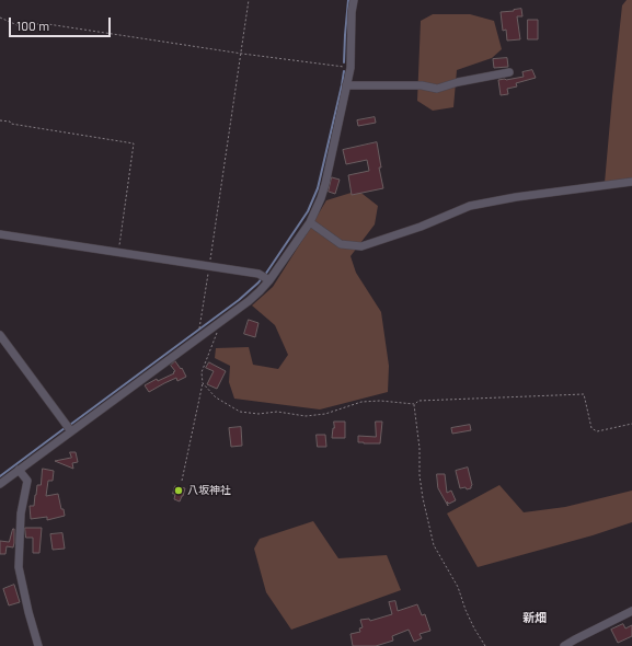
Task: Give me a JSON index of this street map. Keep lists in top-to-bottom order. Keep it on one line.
{"districts":["新畑"],"places":["八坂神社"],"scale_bar":"100 m"}
